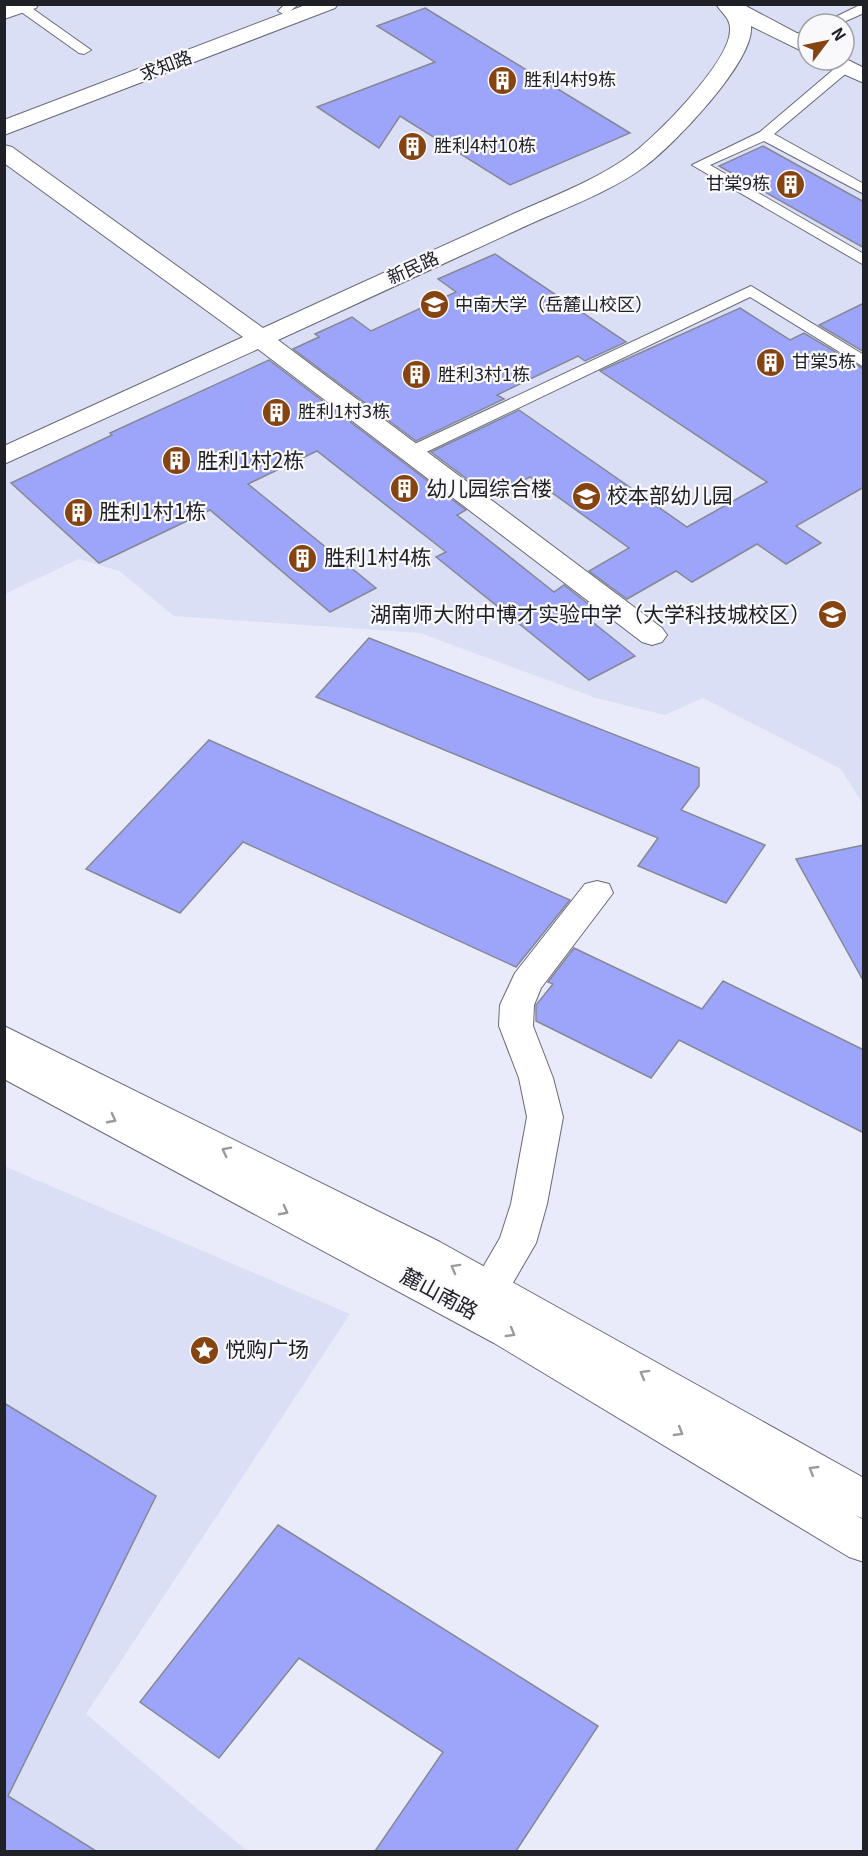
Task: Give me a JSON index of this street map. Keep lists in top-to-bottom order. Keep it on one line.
{"streets":{"street":["求知路","新民路","麓山南路"]},"places":{"building":["胜利4村9栋","胜利4村10栋","甘棠9栋","甘棠5栋","胜利3村1栋","胜利1村3栋","胜利1村2栋","幼儿园综合楼","胜利1村1栋","胜利1村4栋"],"school or university":["中南大学（岳麓山校区）","校本部幼儿园","湖南师大附中博才实验中学（大学科技城校区）"],"place":["悦购广场"]},"north":"top right"}
